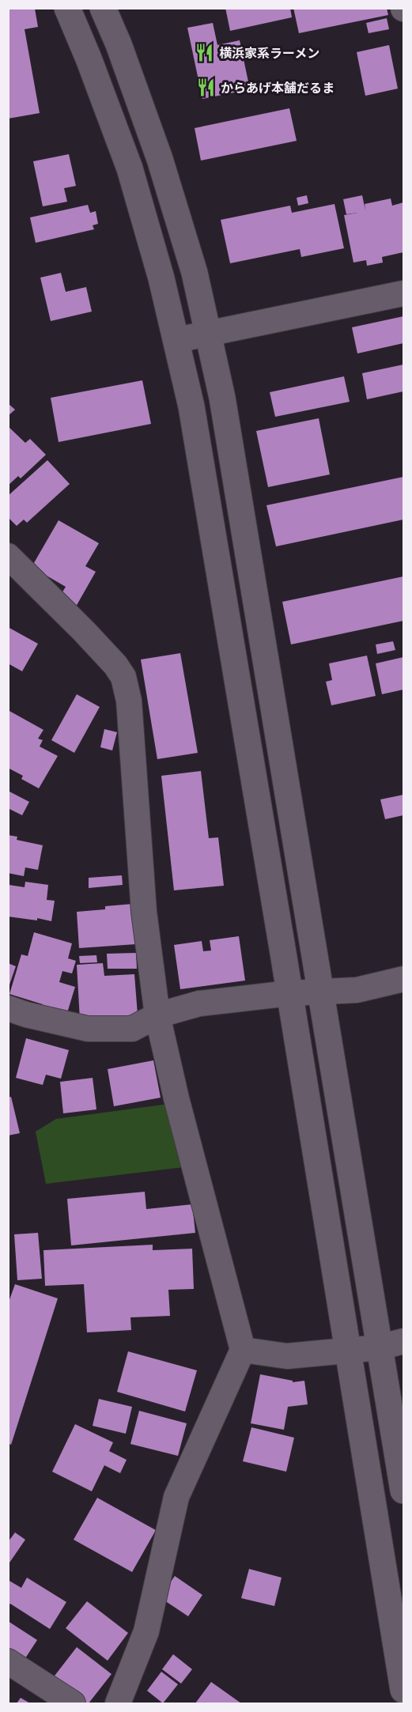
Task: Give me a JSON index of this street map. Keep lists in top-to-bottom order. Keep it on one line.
{"places":{"restaurant":["横浜家系ラーメン","からあげ本舗だるま"]}}
